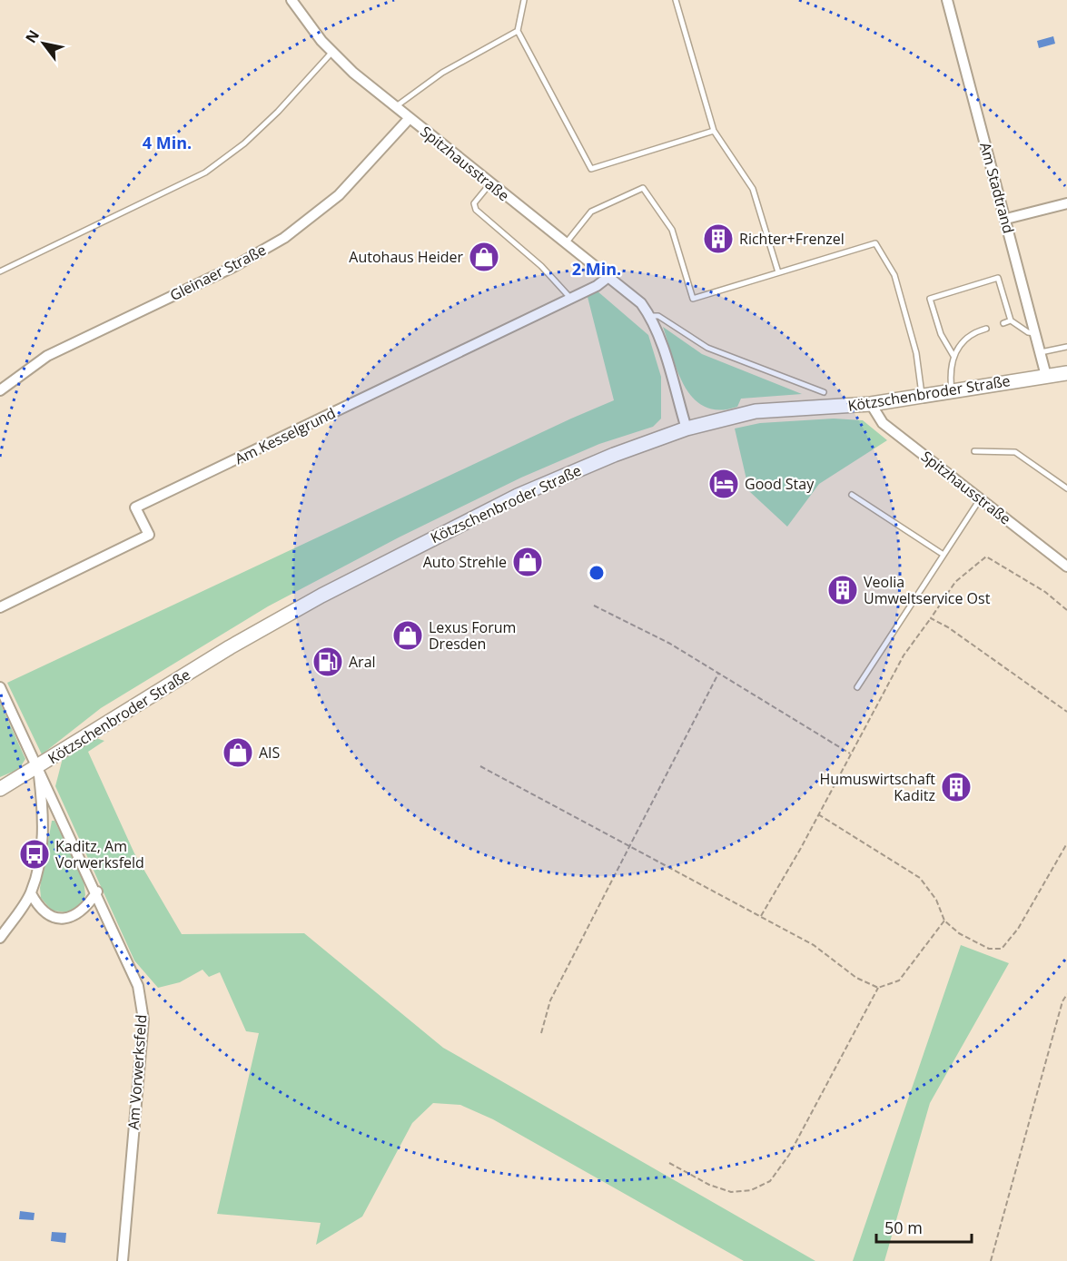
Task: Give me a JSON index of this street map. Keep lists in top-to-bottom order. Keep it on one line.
{"streets":{"street":["Spitzhausstraße","Am Stadtrand","Gleinaer Straße","Kötzschenbroder Straße","Am Kesselgrund","Am Vorwerksfeld"]},"crossings":[["Spitzhausstraße","Gleinaer Straße"],["Spitzhausstraße","Kötzschenbroder Straße"],["Spitzhausstraße","Am Kesselgrund"],["Am Stadtrand","Kötzschenbroder Straße"],["Kötzschenbroder Straße","Am Vorwerksfeld"]],"places":{"building":["Richter+Frenzel","Veolia Umweltservice Ost","Humuswirtschaft Kaditz"],"shop":["Autohaus Heider","Auto Strehle","Lexus Forum Dresden","AIS"],"hotel":["Good Stay"],"fuel station":["Aral"],"bus stop":["Kaditz, Am Vorwerksfeld"]},"scale_bar":"50 m","north":"top left","rings":["4 Min.","2 Min."]}
